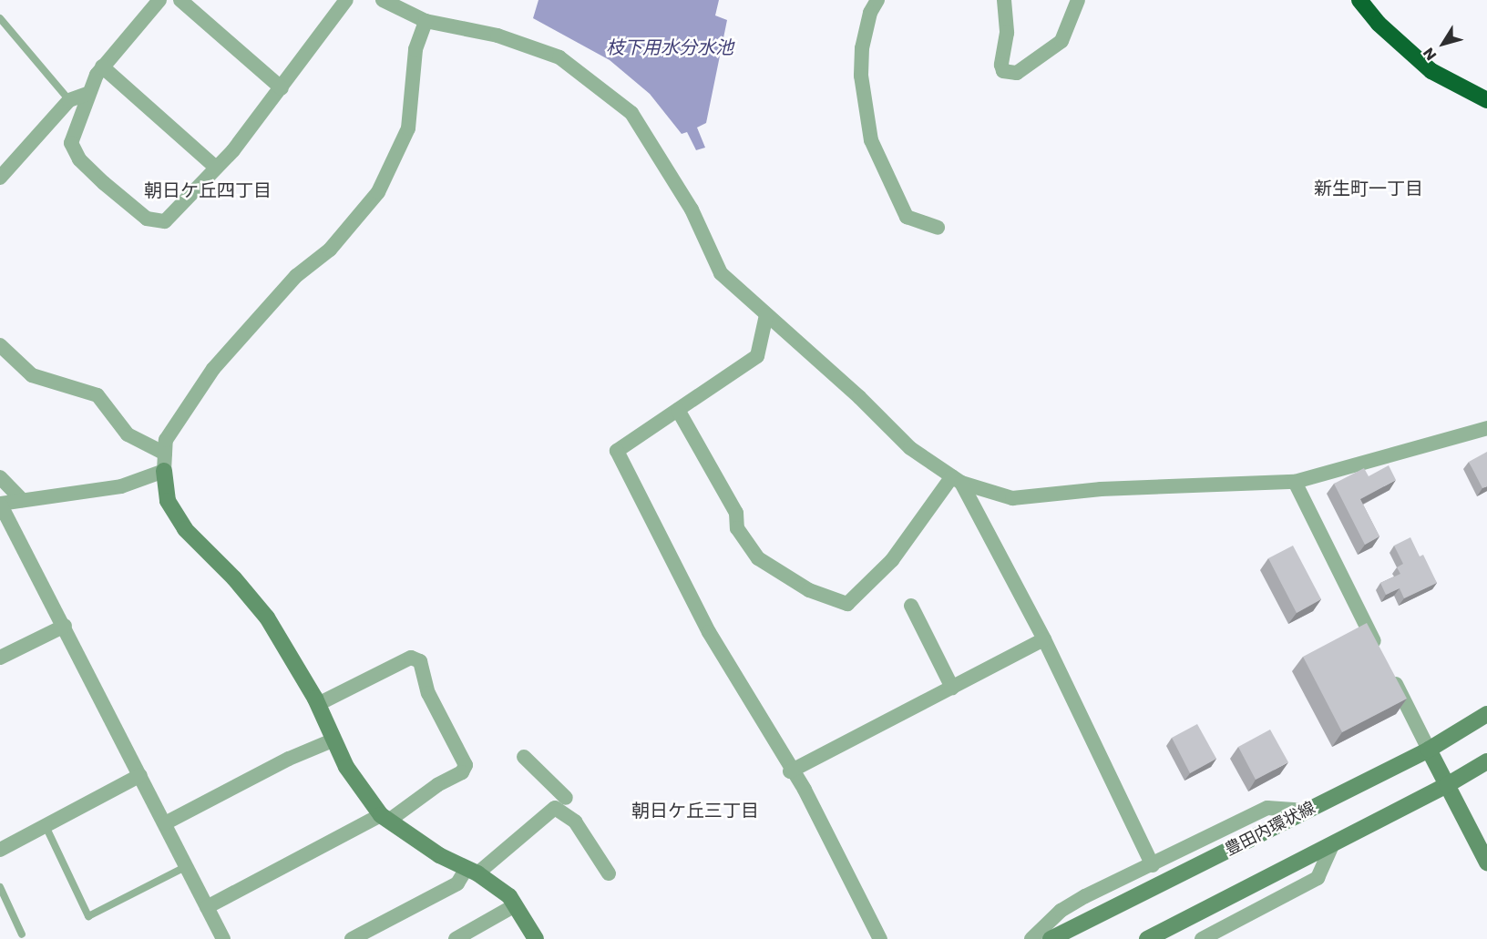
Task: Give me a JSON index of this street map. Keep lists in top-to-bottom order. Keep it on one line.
{"streets":{"street":["豊田内環状線"]},"districts":["新生町一丁目","朝日ケ丘四丁目","朝日ケ丘三丁目"],"water":["枝下用水分水池"],"north":"bottom left"}
